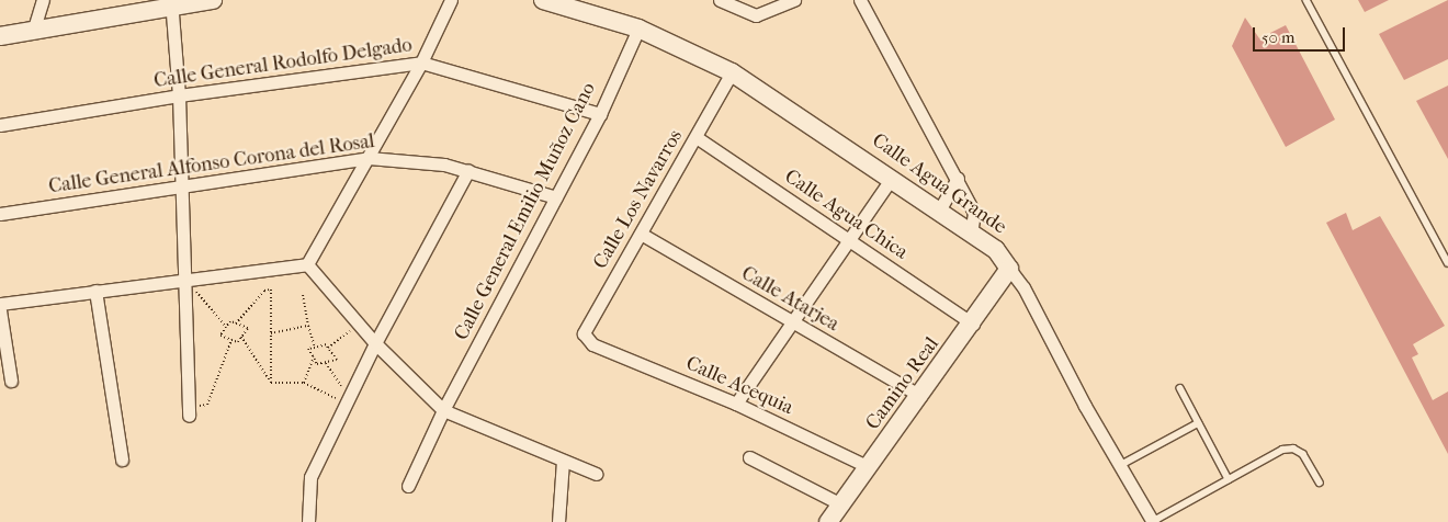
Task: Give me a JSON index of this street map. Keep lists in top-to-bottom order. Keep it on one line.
{"streets":{"street":["Calle General Rodolfo Delgado","Calle General Alfonso Corona del Rosal","Calle Agua Grande","Calle Los Navarros","Calle General Emilio Muñoz Cano","Calle Agua Chica","Calle Atarjea","Camino Real","Calle Acequia"]},"crossings":[["Calle General Rodolfo Delgado","Calle General Emilio Muñoz Cano"],["Calle General Alfonso Corona del Rosal","Calle General Emilio Muñoz Cano"],["Calle Agua Grande","Calle Los Navarros"],["Calle Agua Grande","Calle General Emilio Muñoz Cano"],["Calle Agua Grande","Camino Real"],["Calle Los Navarros","Calle Agua Chica"],["Calle Los Navarros","Calle Atarjea"],["Calle Los Navarros","Calle Acequia"],["Calle Agua Chica","Camino Real"],["Calle Atarjea","Camino Real"],["Camino Real","Calle Acequia"]],"scale_bar":"50 m"}
